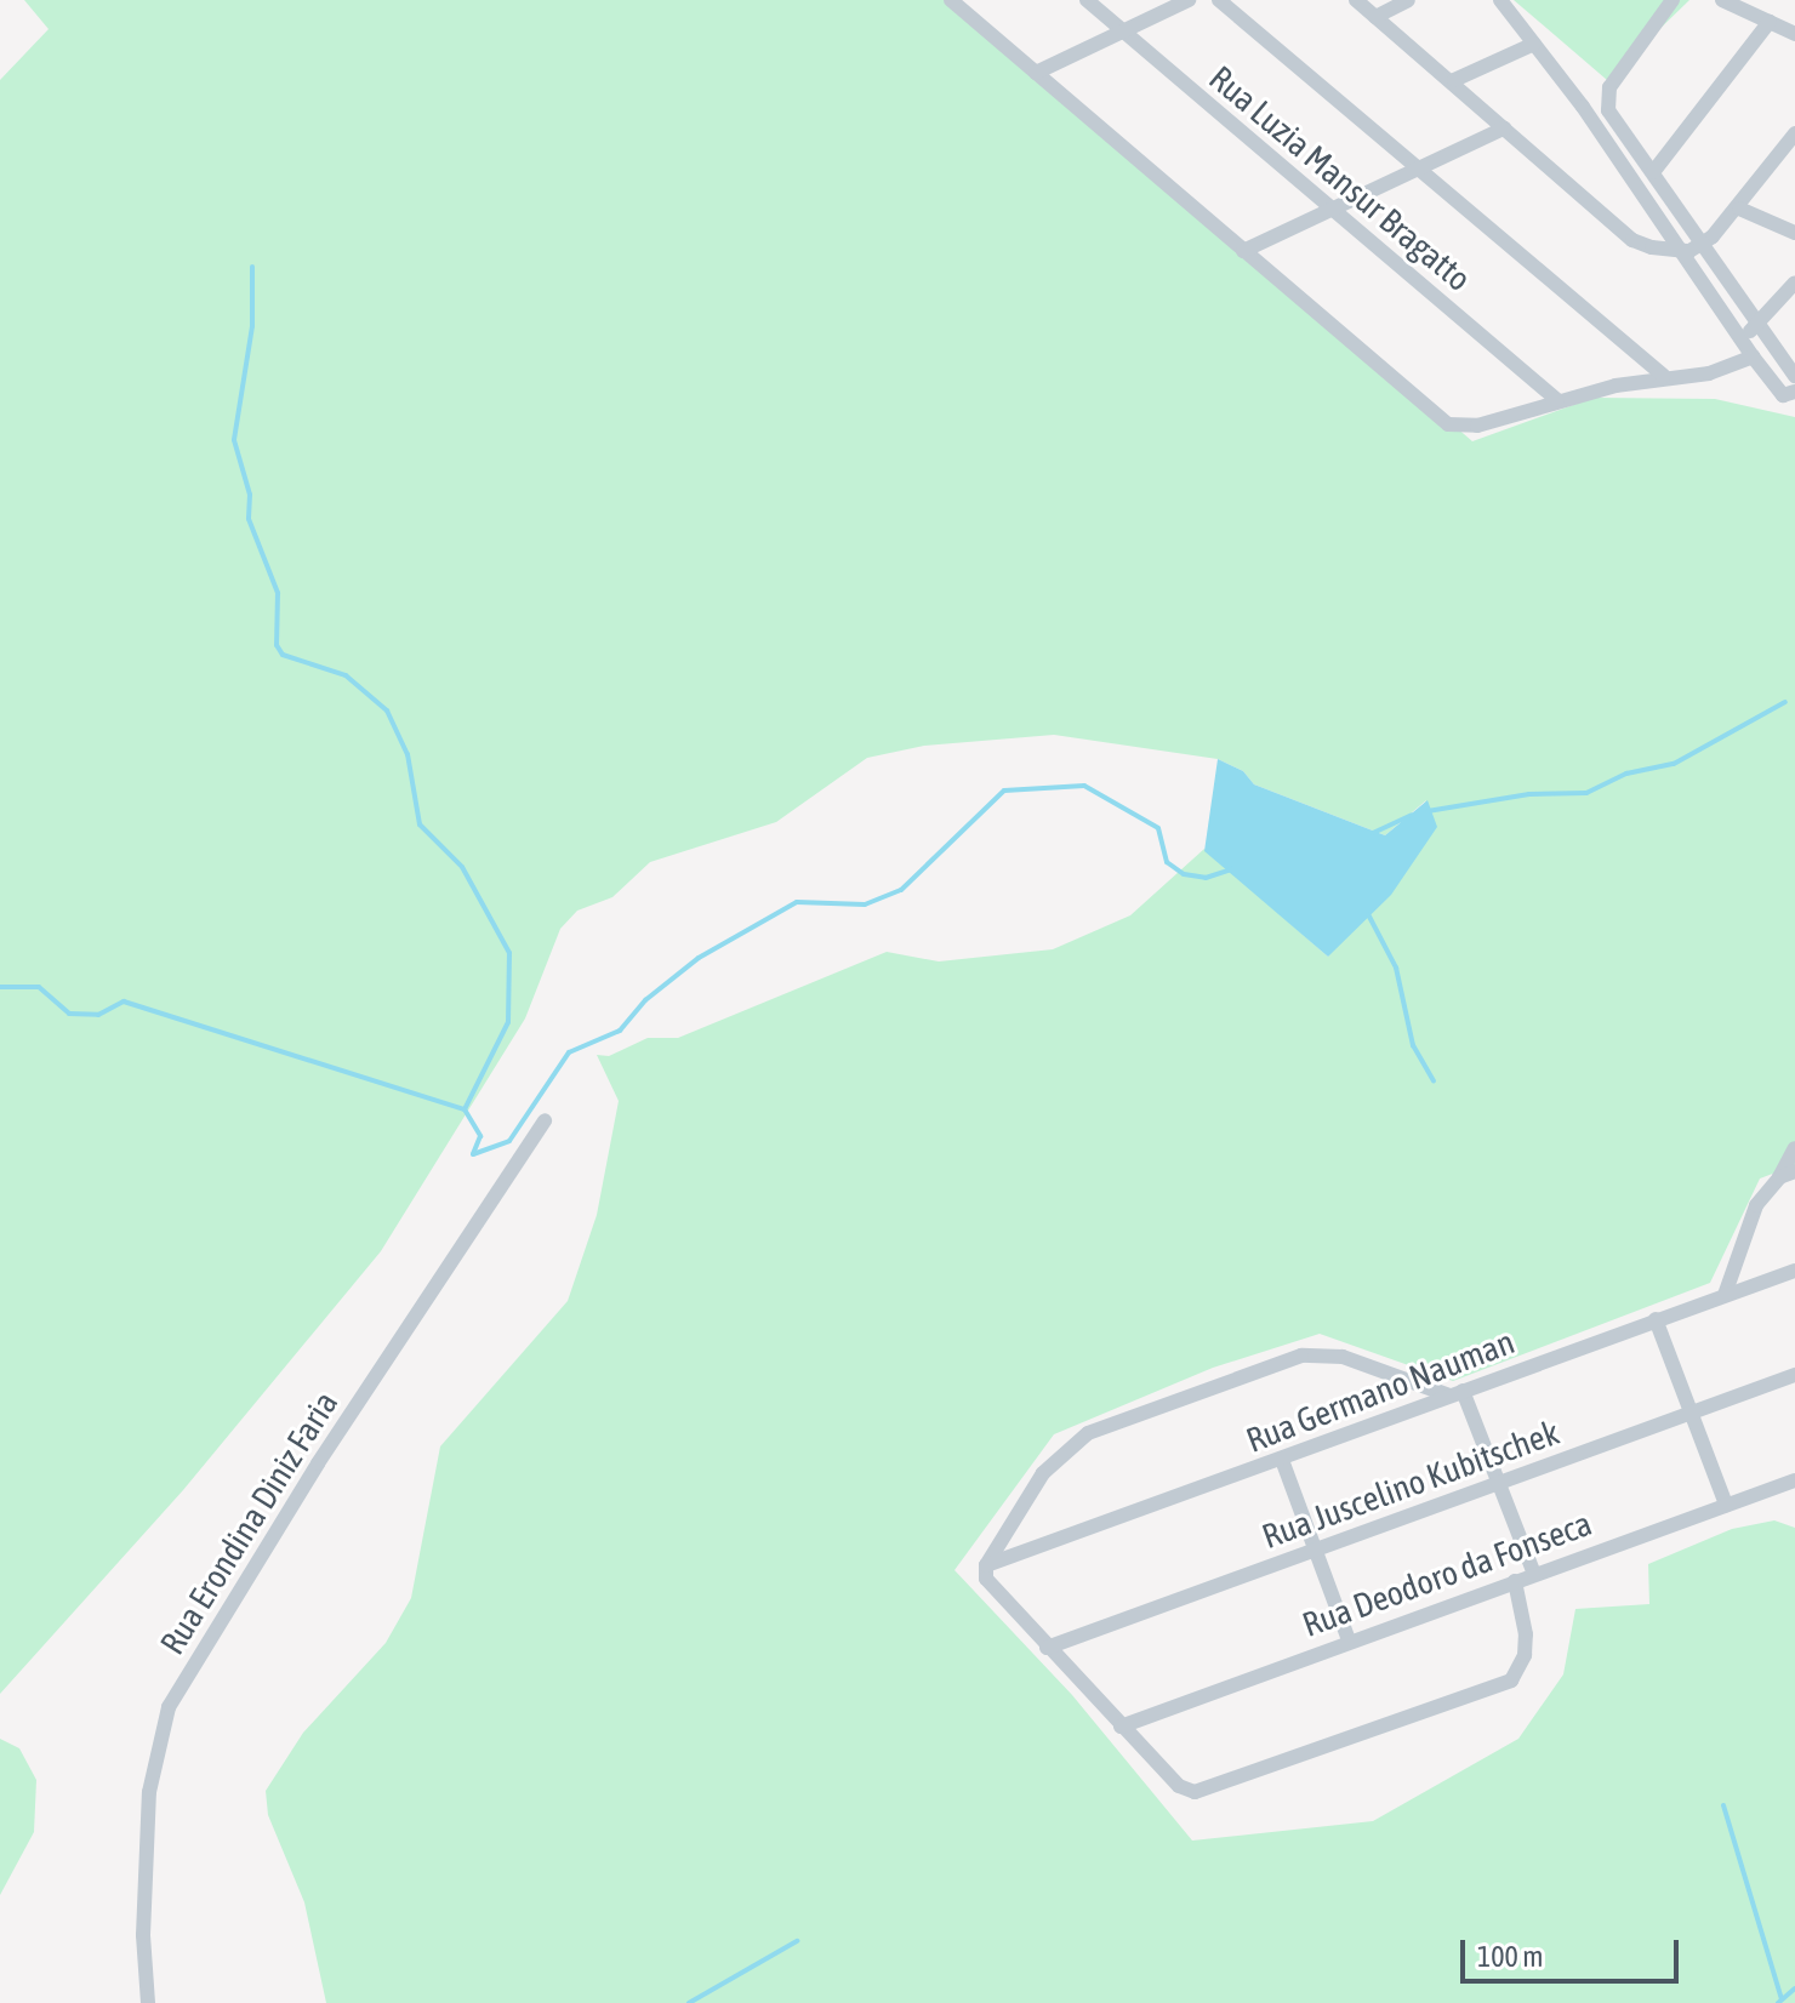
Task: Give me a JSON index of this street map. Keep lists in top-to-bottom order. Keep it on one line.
{"streets":{"street":["Rua Luzia Mansur Bragatto","Rua Germano Nauman","Rua Juscelino Kubitschek","Rua Erondina Diniz Faria","Rua Deodoro da Fonseca"]},"scale_bar":"100 m"}
